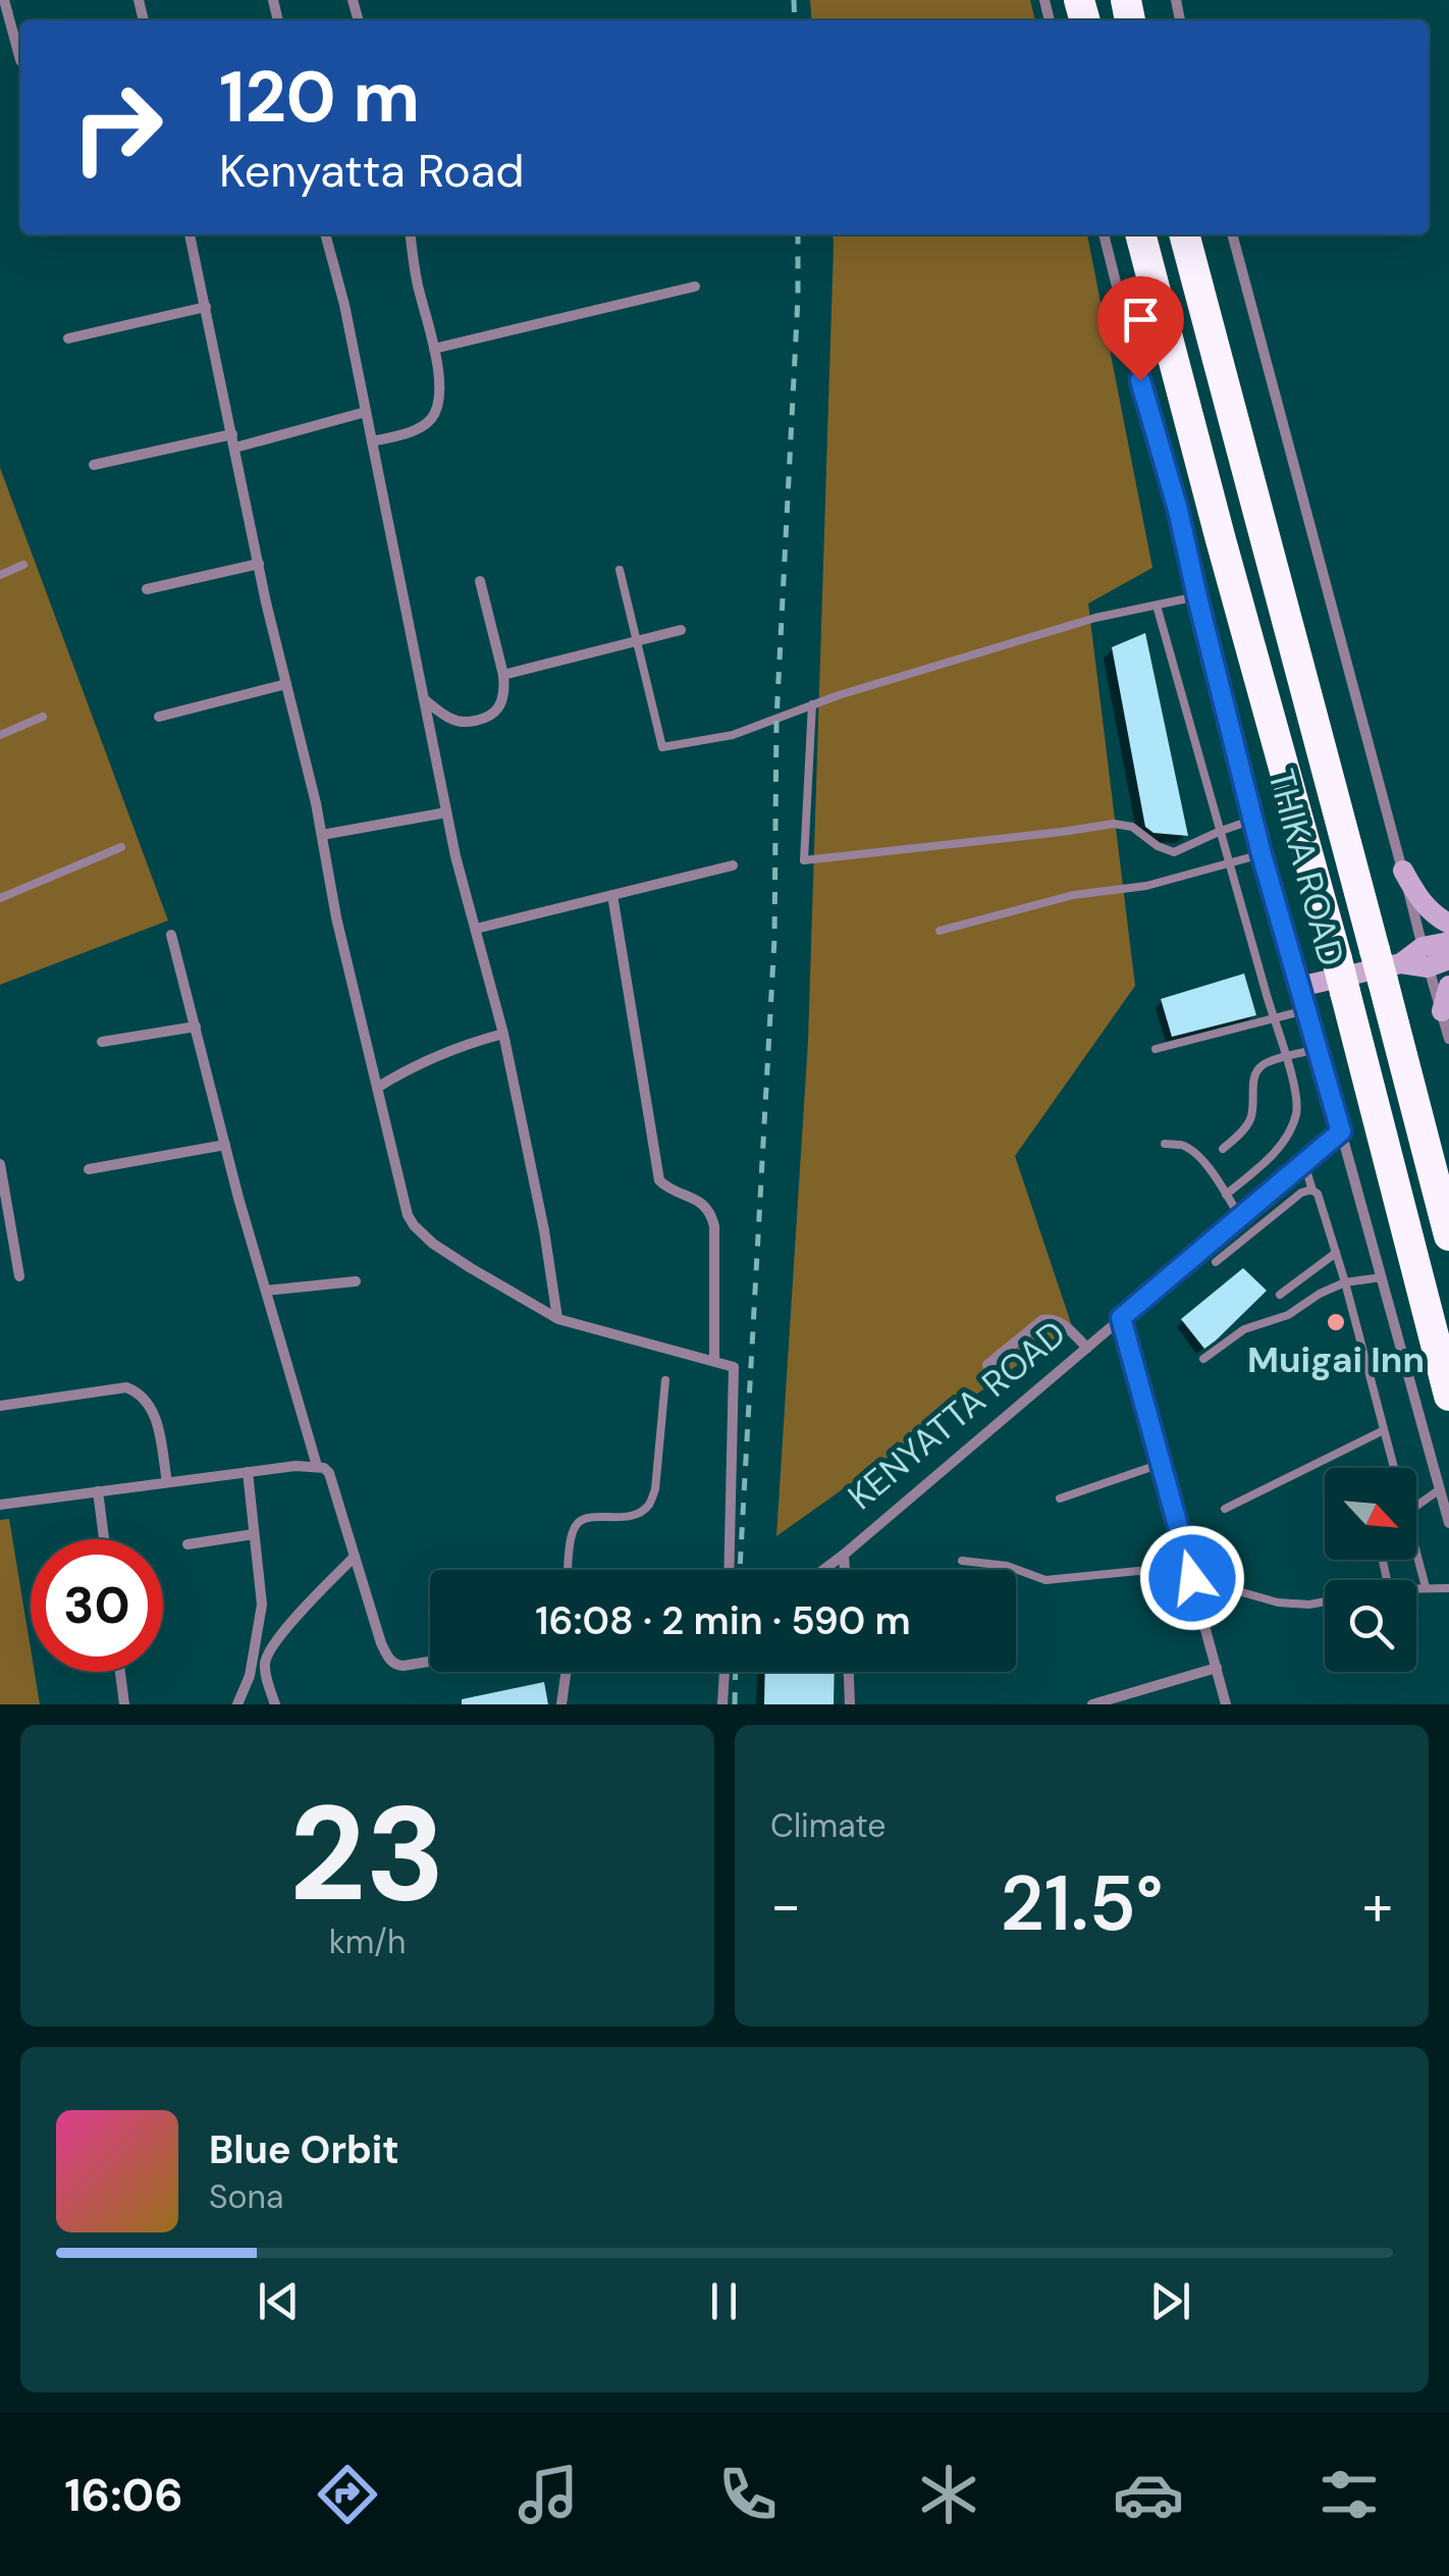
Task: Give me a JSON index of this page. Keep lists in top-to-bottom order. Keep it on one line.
{"streets":{"highway":["THIKA ROAD"],"street":["KENYATTA ROAD"]},"crossings":[["THIKA ROAD","KENYATTA ROAD"]],"places":["Muigai Inn"],"north":"bottom right","page":{"turn":["120 m","Kenyatta Road"],"limit":"30","trip":"16:08 · 2 min · 590 m","tile":[["23","km/h"],"Climate"],"heat":["−","21.5°","+"],"song":["Blue Orbit","Sona"],"tabs":"16:06"}}
